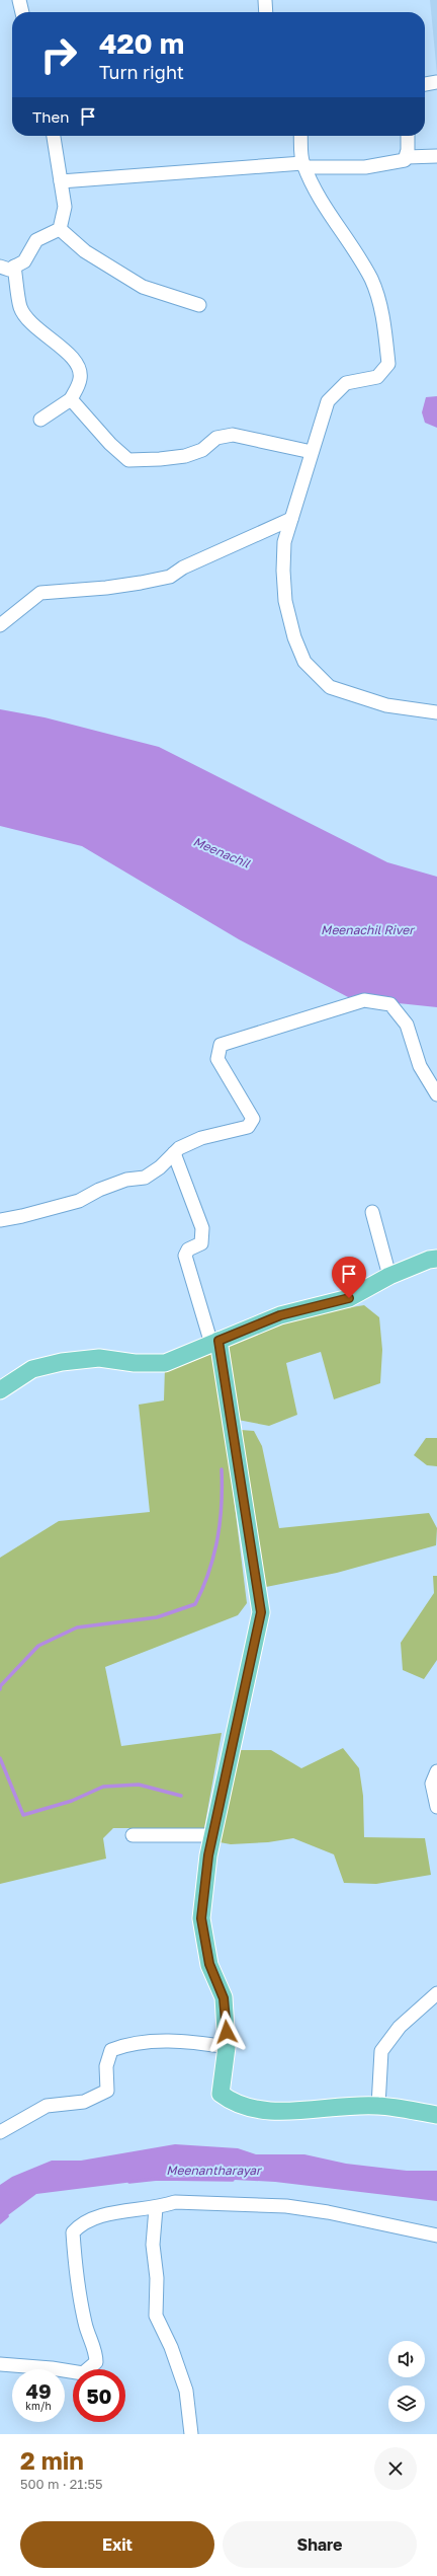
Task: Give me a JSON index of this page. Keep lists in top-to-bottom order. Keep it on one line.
{"water":["Meenachil","Meenachil River","Meenantharayar"],"page":{"turn":["420 m","Turn right"],"then":"Then","speed":"49 km/h","limit":"50","heading":["2 min","500 m · 21:55"],"buttons":["Exit","Share"]}}
